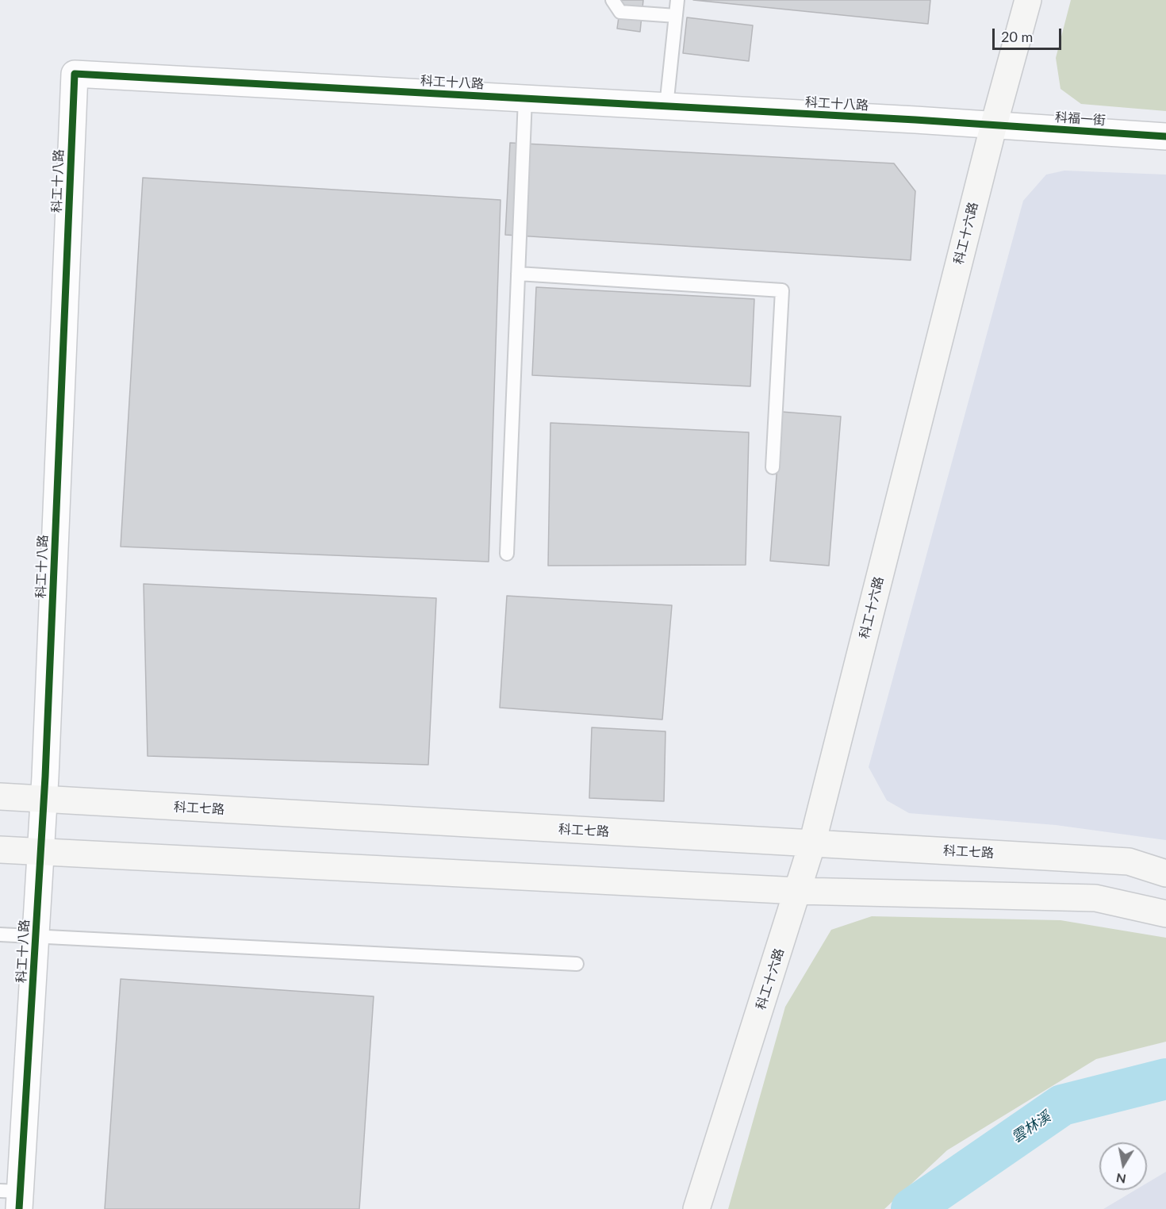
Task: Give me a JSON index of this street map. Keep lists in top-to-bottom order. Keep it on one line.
{"streets":{"street":["科工十八路","科福一街","科工十六路","科工七路"]},"crossings":[["科工十八路","科福一街"],["科工十八路","科工十六路"],["科工十八路","科工七路"],["科福一街","科工十六路"],["科工十六路","科工七路"]],"water":["雲林溪"],"scale_bar":"20 m","north":"bottom"}
